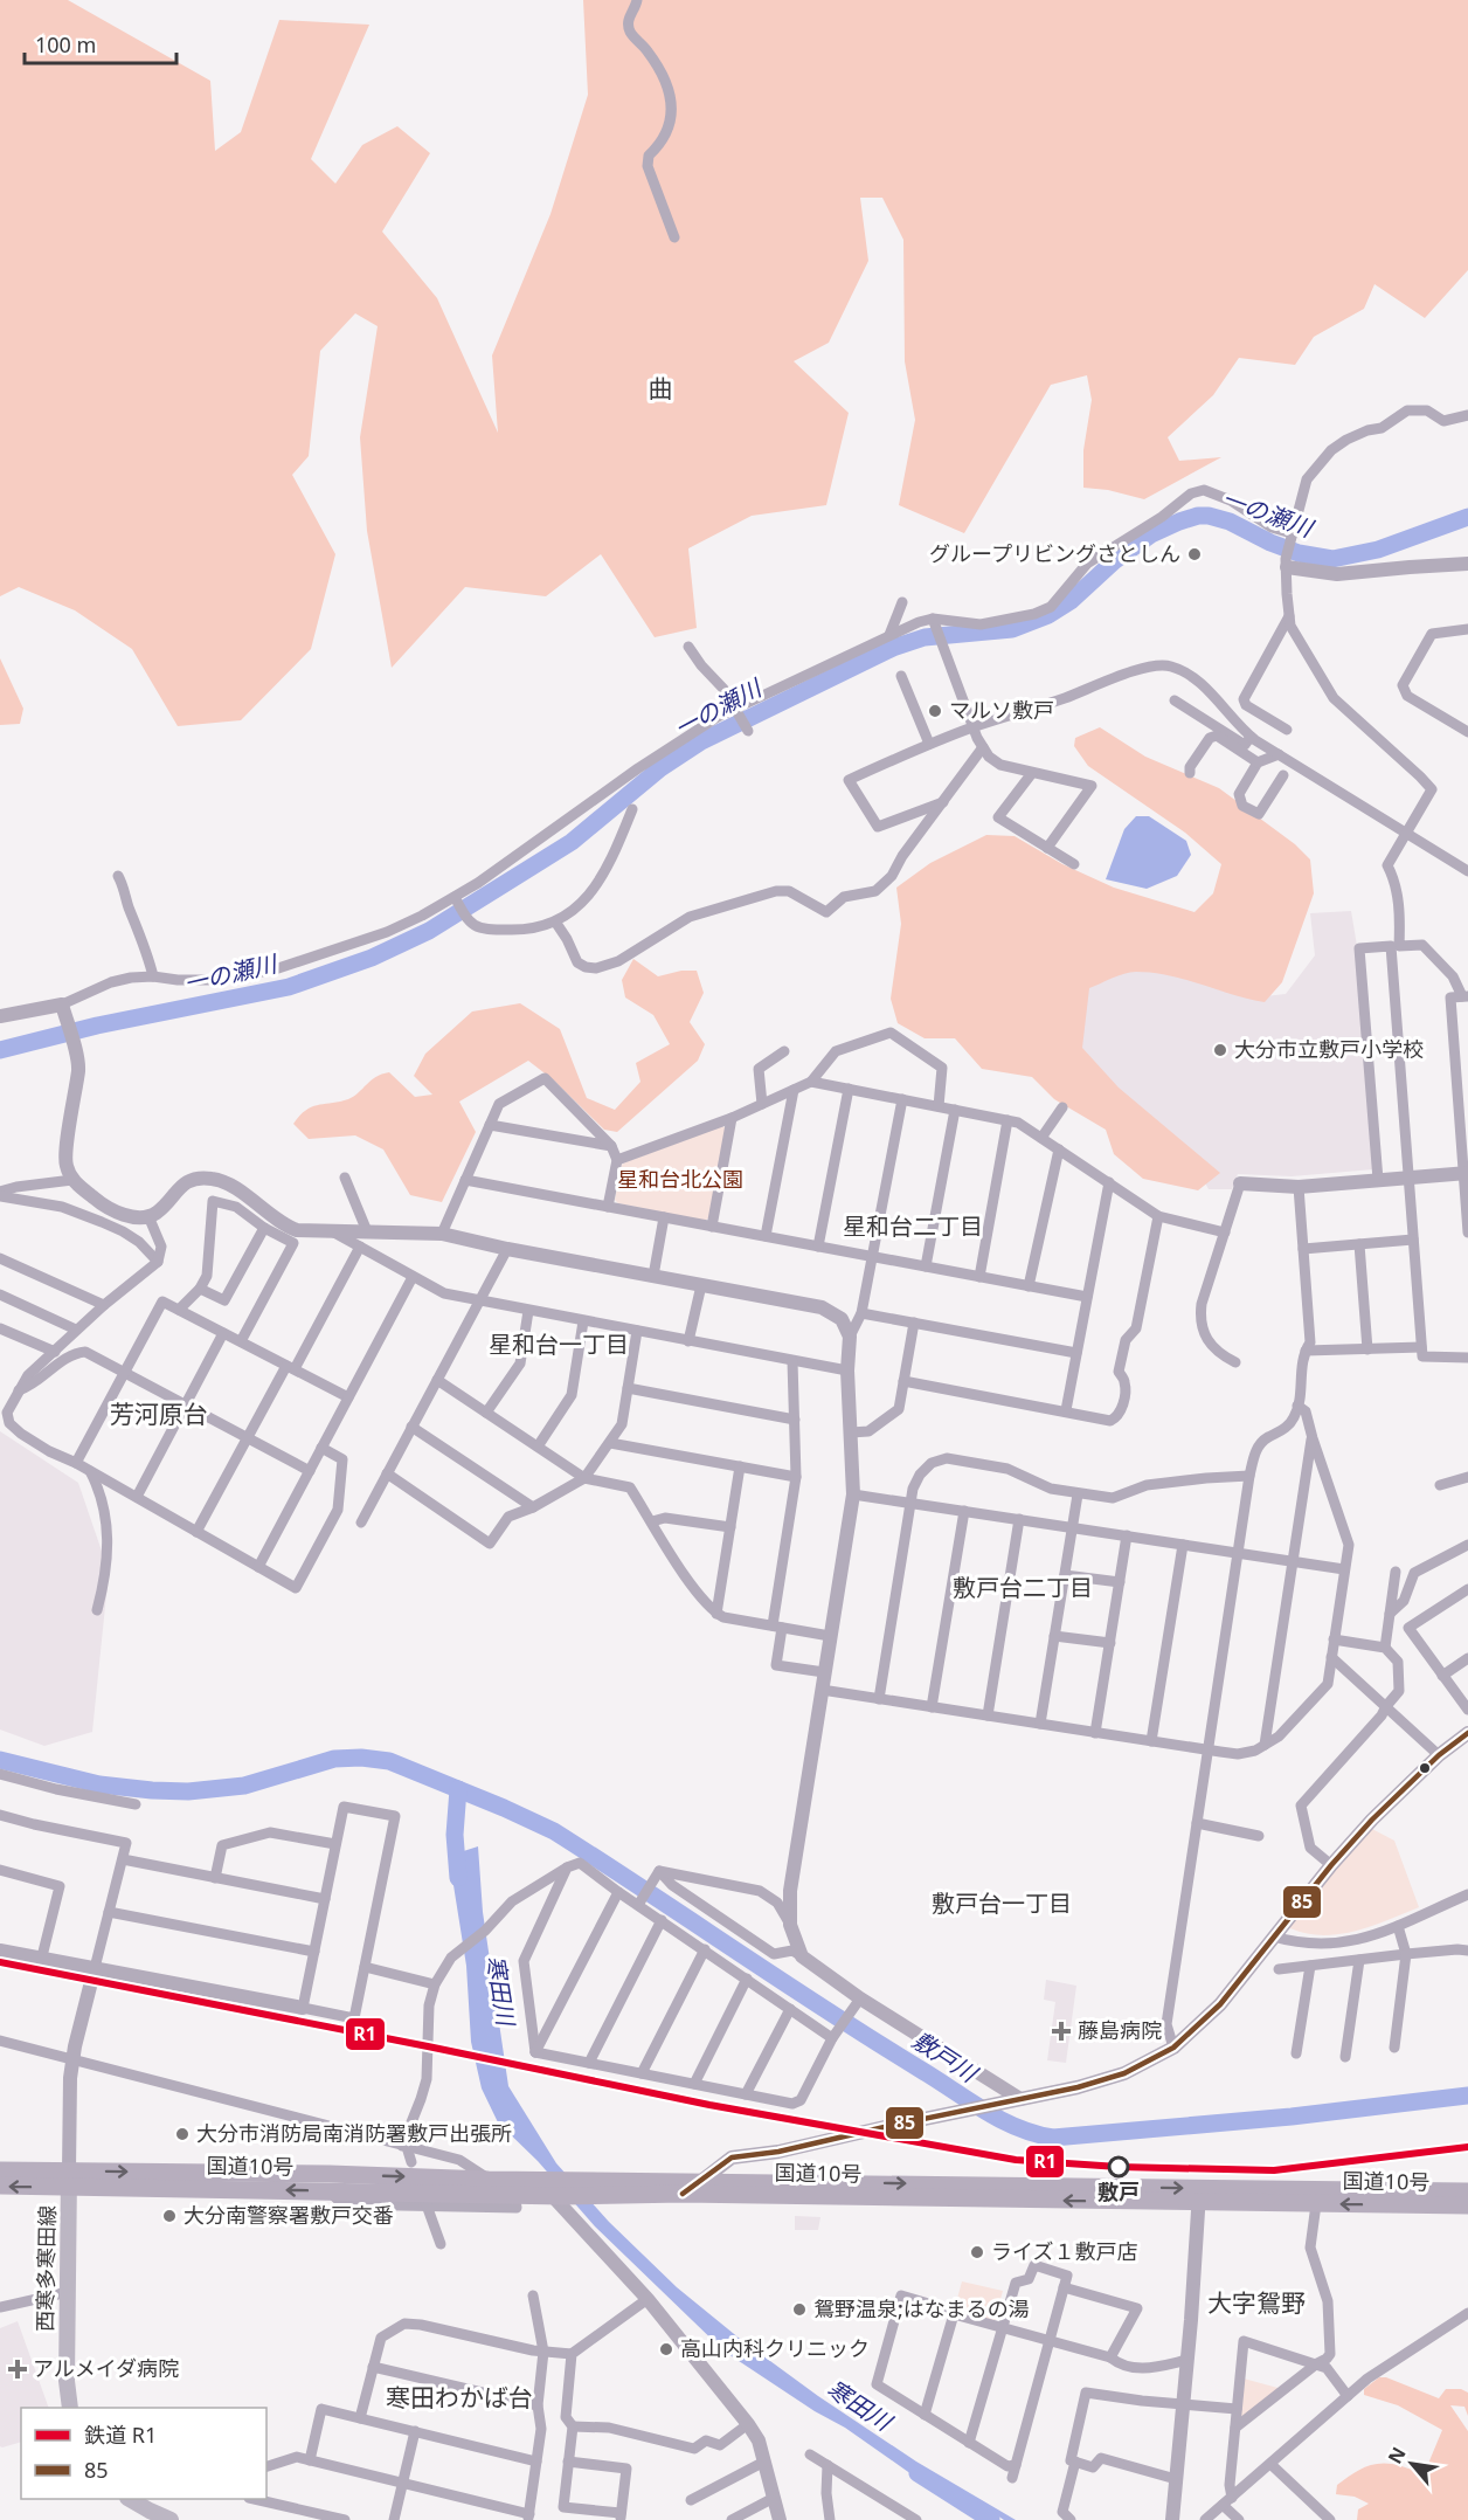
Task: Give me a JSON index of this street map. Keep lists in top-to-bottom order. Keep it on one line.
{"streets":{"highway":["国道10号"],"main road":["西寒多寒田線"]},"crossings":[["国道10号","西寒多寒田線"]],"districts":["曲","星和台二丁目","星和台一丁目","芳河原台","敷戸台二丁目","敷戸台一丁目","大字鴛野","寒田わかば台"],"water":["一の瀬川","寒田川","敷戸川"],"parks":["星和台北公園"],"places":{"other":["グループリビングさとしん","マルソ敷戸","大分市立敷戸小学校","大分市消防局南消防署敷戸出張所","敷戸","大分南警察署敷戸交番","ライズ１敷戸店","鴛野温泉;はなまるの湯","高山内科クリニック"],"health":["藤島病院","アルメイダ病院"]},"lines":["transit line 85","rail line R1"],"legend":["鉄道 R1","85"],"scale_bar":"100 m","north":"top left"}
